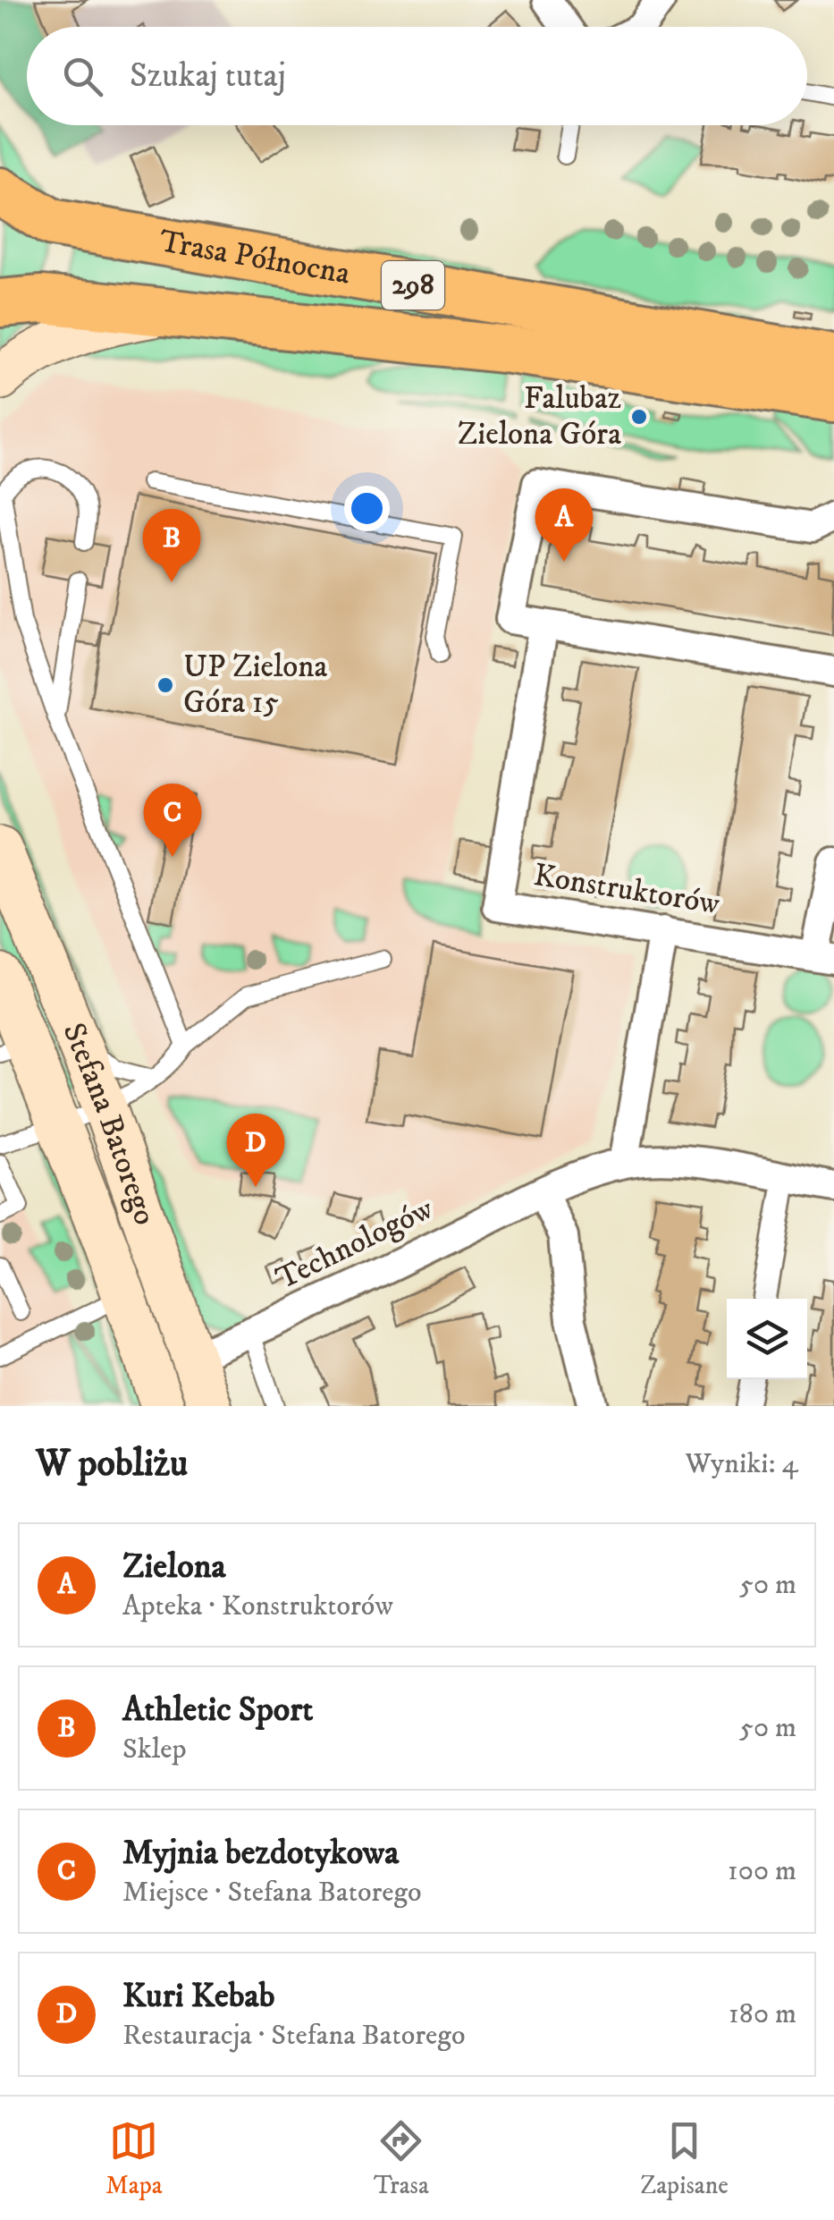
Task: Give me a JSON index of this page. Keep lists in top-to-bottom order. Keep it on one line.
{"streets":{"main road":["Trasa Północna","298","Stefana Batorego"],"street":["Konstruktorów","Technologów"]},"crossings":[["Stefana Batorego","Technologów"]],"places":["Falubaz Zielona Góra","UP Zielona Góra 15"],"page":{"search":"Szukaj tutaj","pins":["A","B","C","D"],"heading":["W pobliżu","Wyniki: 4"],"list":[{"mark":"A","name":"Zielona","note":"Apteka · Konstruktorów","value":"50 m"},{"mark":"B","name":"Athletic Sport","note":"Sklep","value":"50 m"},{"mark":"C","name":"Myjnia bezdotykowa","note":"Miejsce · Stefana Batorego","value":"100 m"},{"mark":"D","name":"Kuri Kebab","note":"Restauracja · Stefana Batorego","value":"180 m"}],"nav":["Mapa","Trasa","Zapisane"]}}
